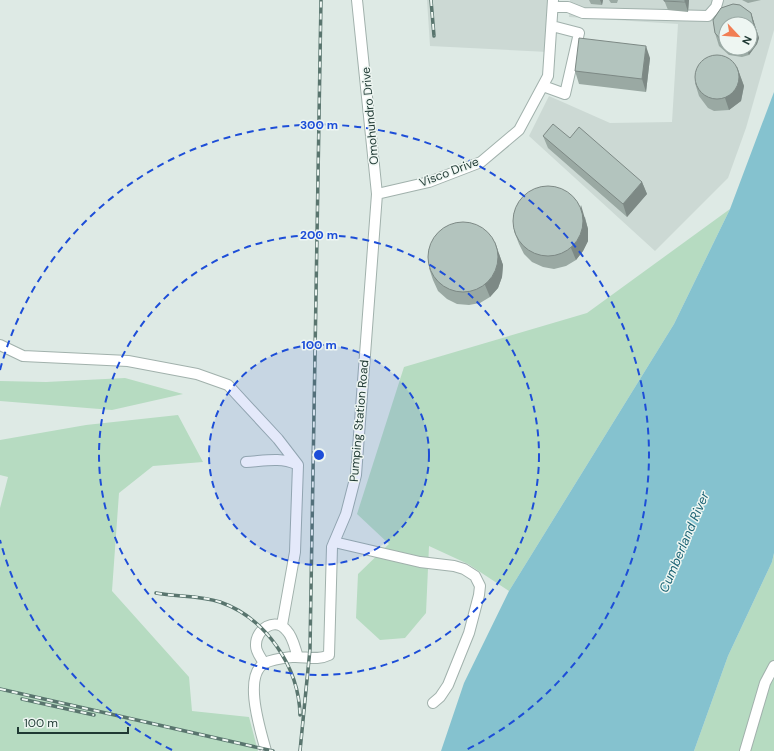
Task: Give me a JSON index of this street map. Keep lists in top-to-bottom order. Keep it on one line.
{"streets":{"street":["Omohundro Drive","Visco Drive","Pumping Station Road"]},"crossings":[["Omohundro Drive","Visco Drive"],["Omohundro Drive","Pumping Station Road"]],"water":["Cumberland River"],"scale_bar":"100 m","north":"bottom right","rings":["300 m","200 m","100 m"]}
